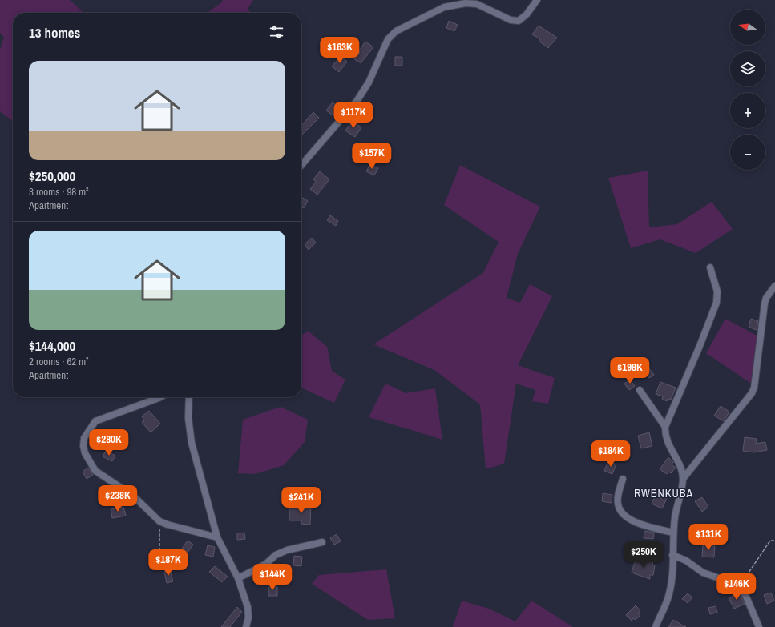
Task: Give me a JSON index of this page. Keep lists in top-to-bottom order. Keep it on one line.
{"districts":["RWENKUBA"],"north":"left","page":{"map_buttons":["+","−"],"heading":"13 homes","price":["$163K","$117K","$157K","$198K","$280K","$184K","$238K","$241K","$131K","$250K","$187K","$144K","$146K"],"list":[{"name":"$250,000","note":"3 rooms · 98 m² · Apartment"},{"name":"$144,000","note":"2 rooms · 62 m² · Apartment"}]}}
